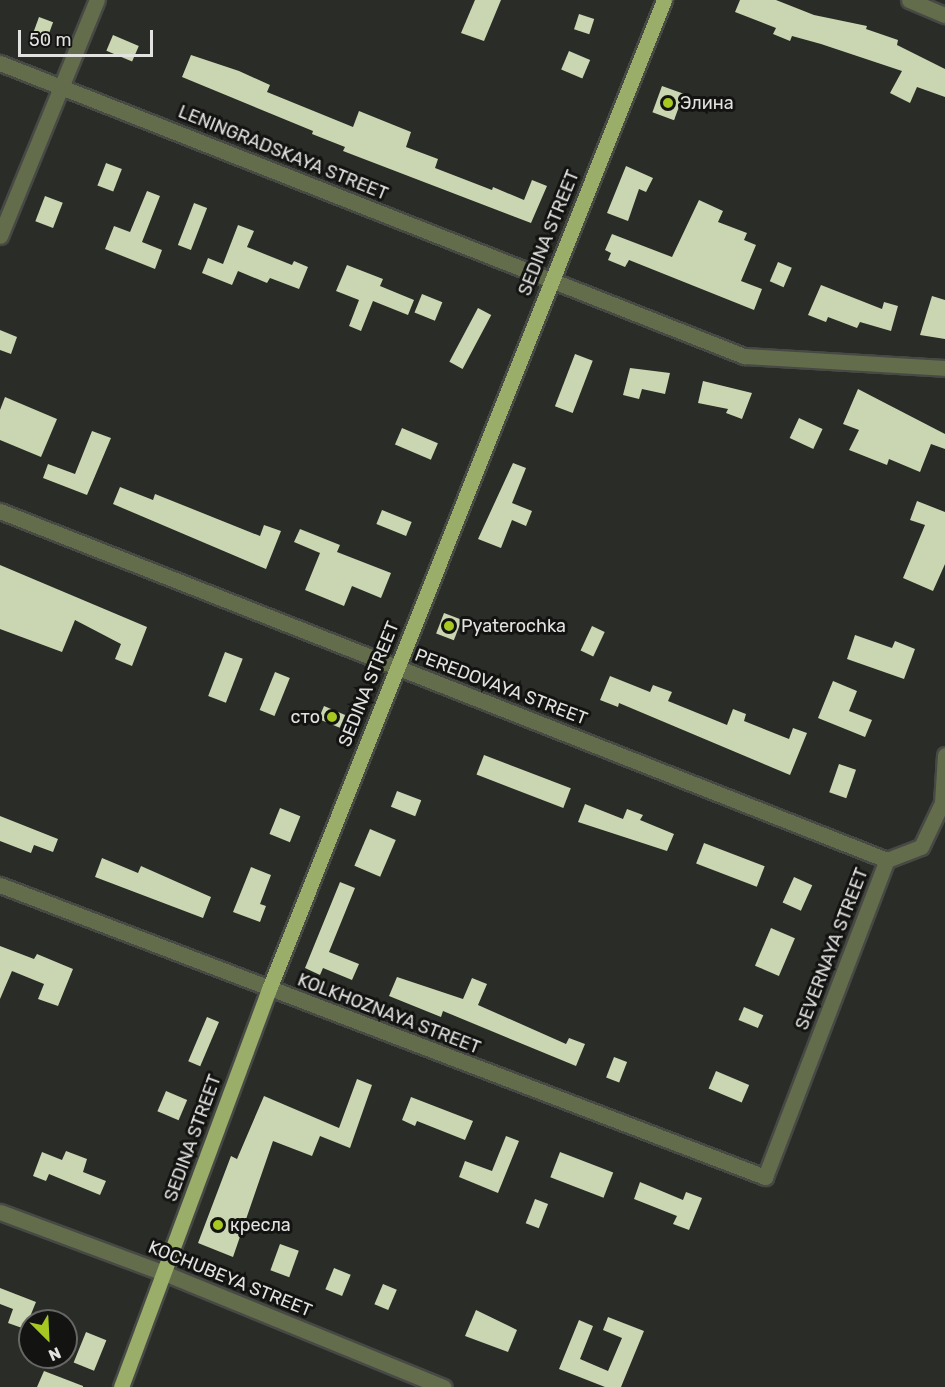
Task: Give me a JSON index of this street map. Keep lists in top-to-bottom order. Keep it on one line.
{"streets":{"main road":["SEDINA STREET"],"street":["LENINGRADSKAYA STREET","PEREDOVAYA STREET","SEVERNAYA STREET","KOLKHOZNAYA STREET","KOCHUBEYA STREET"]},"crossings":[["LENINGRADSKAYA STREET","SEDINA STREET"],["SEDINA STREET","PEREDOVAYA STREET"],["SEDINA STREET","KOLKHOZNAYA STREET"],["SEDINA STREET","KOCHUBEYA STREET"],["PEREDOVAYA STREET","SEVERNAYA STREET"],["SEVERNAYA STREET","KOLKHOZNAYA STREET"]],"places":["Элина","Pyaterochka","сто","кресла"],"scale_bar":"50 m","north":"bottom right"}
